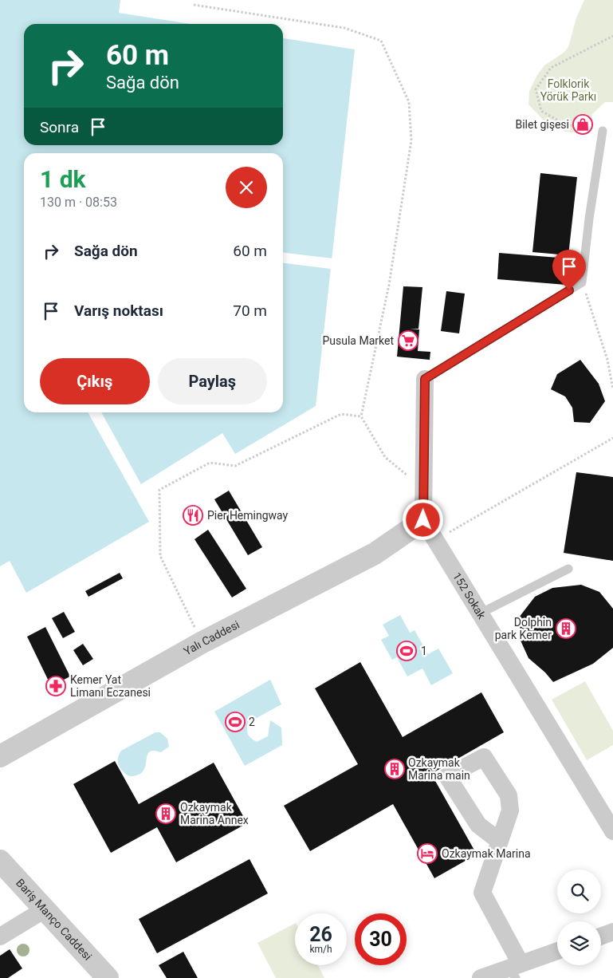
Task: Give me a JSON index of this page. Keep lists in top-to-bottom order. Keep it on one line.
{"streets":{"street":["152 Sokak","Yalı Caddesi","Bariş Manço Caddesi"]},"crossings":[["152 Sokak","Yalı Caddesi"]],"parks":["Folklorik Yörük Parkı"],"places":{"shop":["Bilet gişesi"],"supermarket":["Pusula Market"],"restaurant":["Pier Hemingway"],"building":["Dolphin park Kemer","Ozkaymak Marina main","Ozkaymak Marina Annex"],"sports":["1","2"],"pharmacy":["Kemer Yat Limanı Eczanesi"],"hotel":["Ozkaymak Marina"]},"page":{"turn":["60 m","Sağa dön"],"then":"Sonra","heading":["1 dk","130 m · 08:53"],"list":[{"name":"Sağa dön","value":"60 m"},{"name":"Varış noktası","value":"70 m"}],"buttons":["Çıkış","Paylaş"],"speed":"26 km/h","limit":"30"}}
